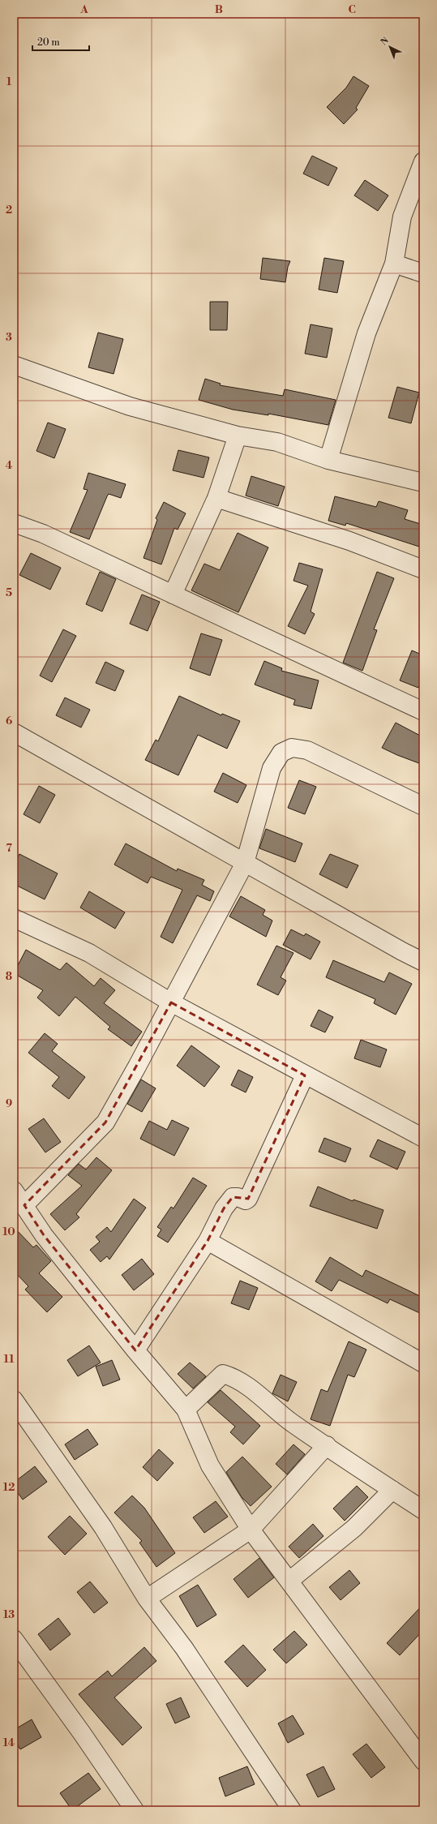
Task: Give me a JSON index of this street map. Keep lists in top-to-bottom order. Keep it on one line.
{"scale_bar":"20 m","north":"top left","grid":{"columns":["A","B","C"],"rows":["1","2","3","4","5","6","7","8","9","10","11","12","13","14"]}}
